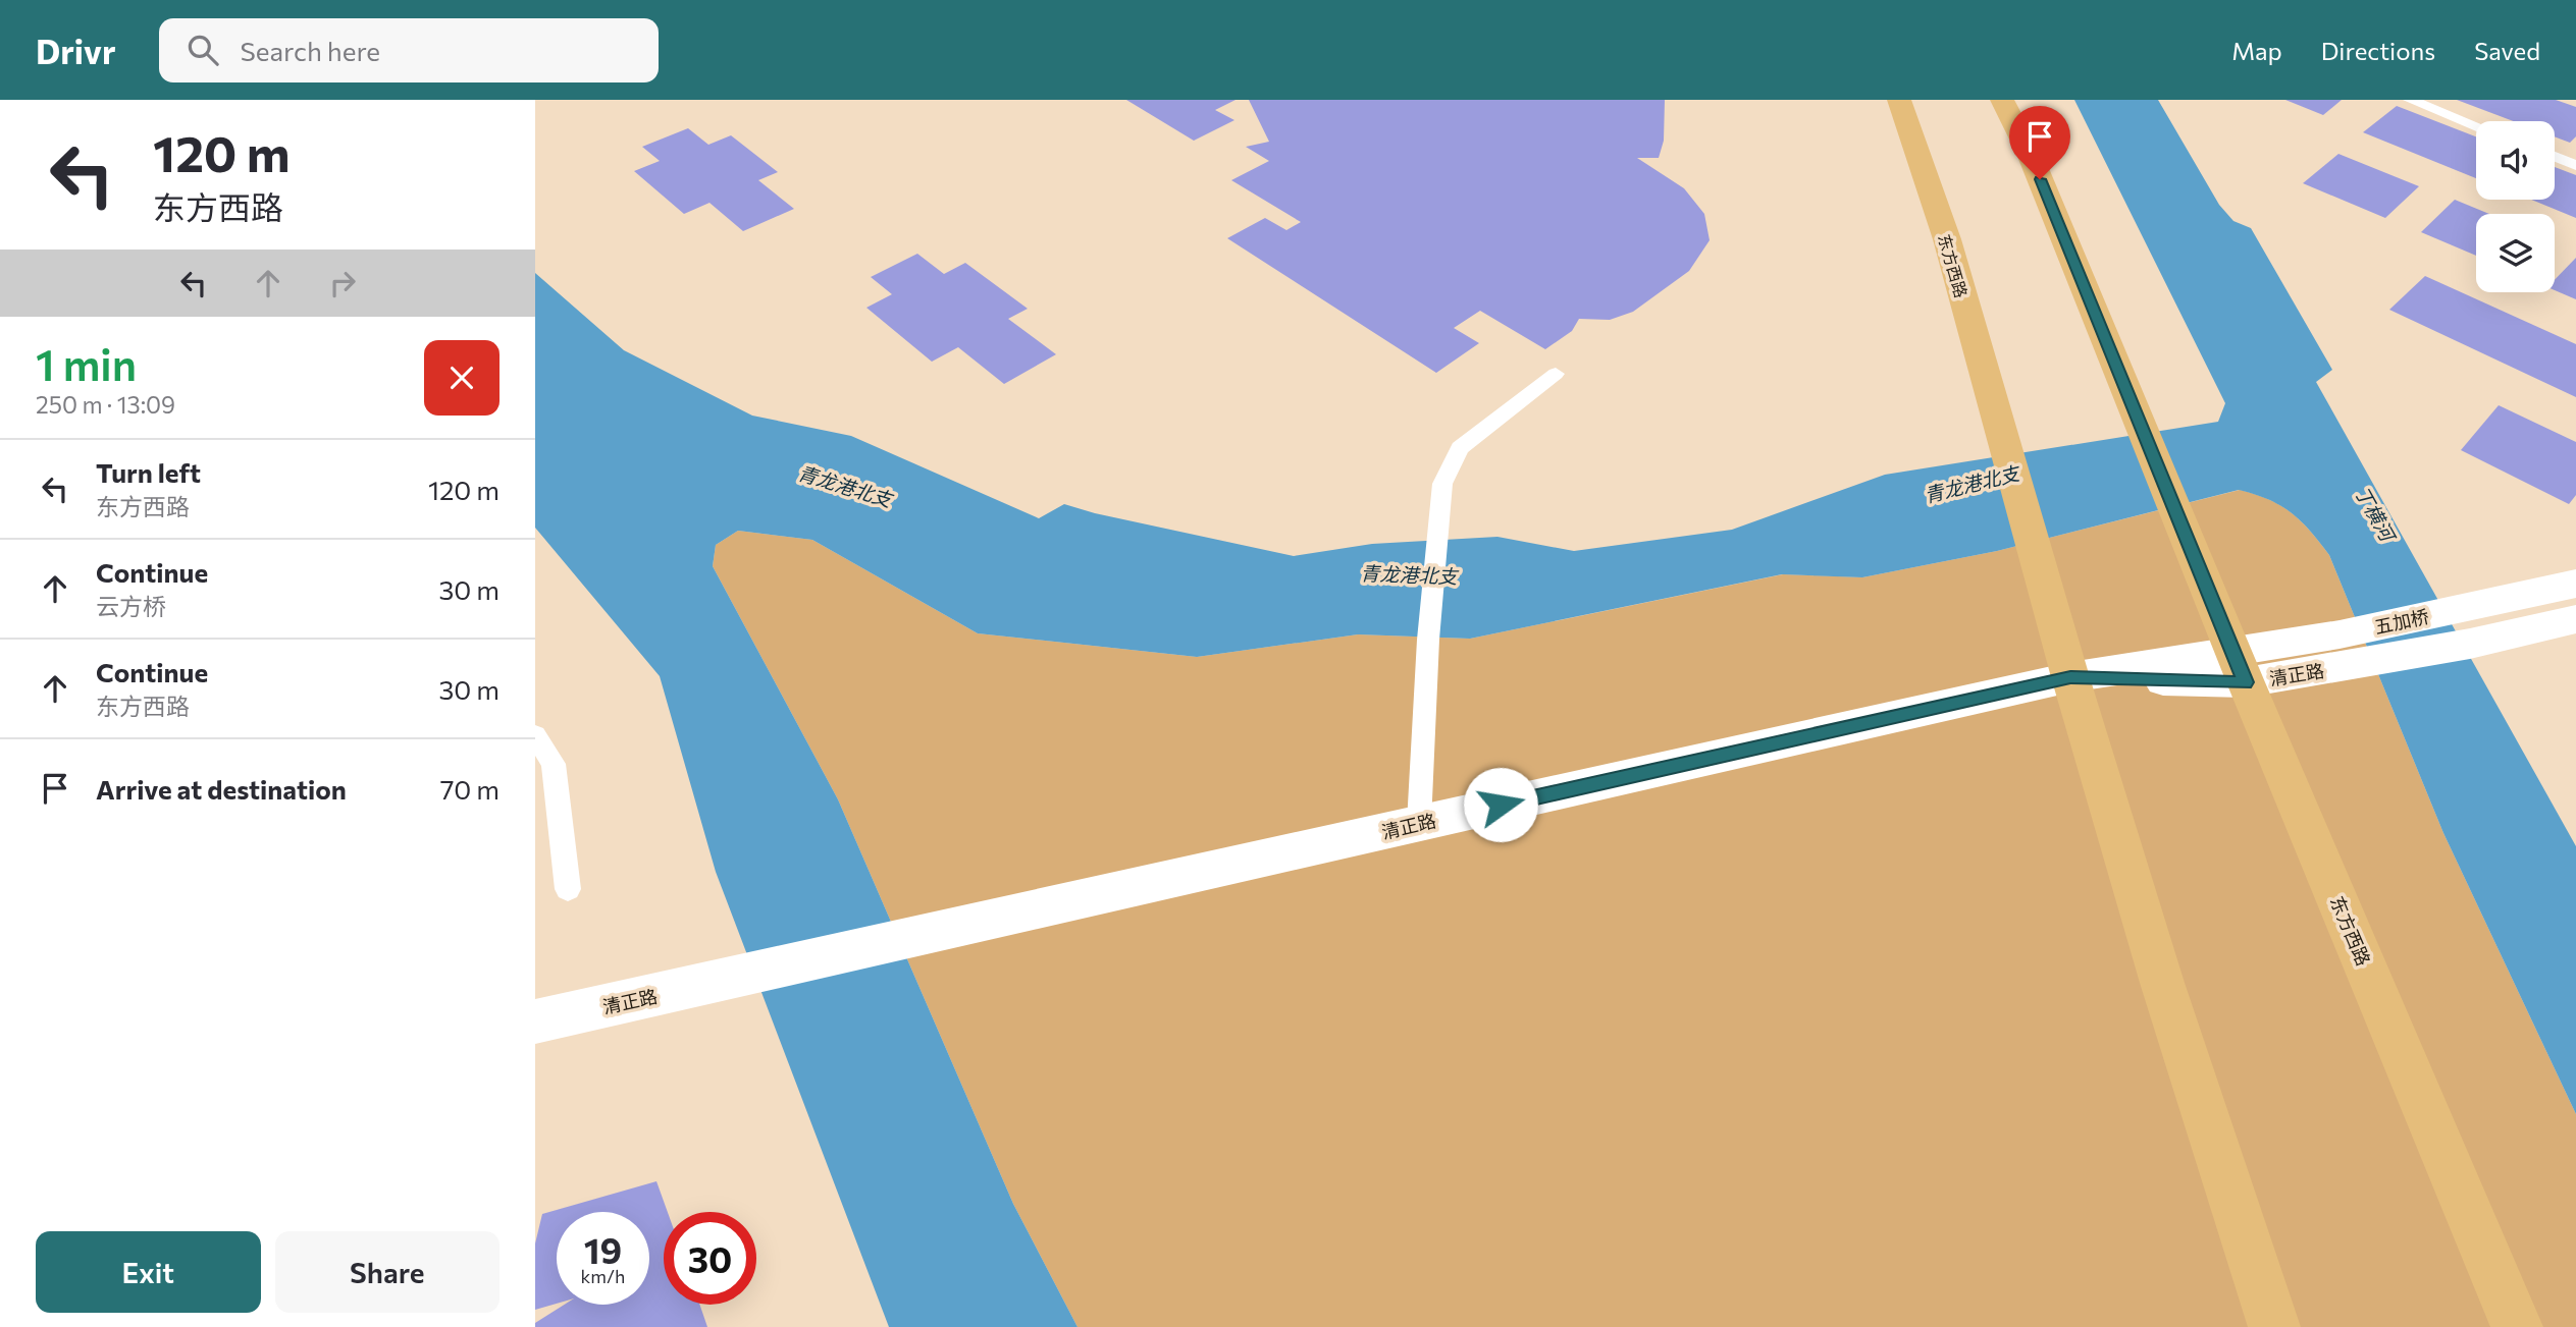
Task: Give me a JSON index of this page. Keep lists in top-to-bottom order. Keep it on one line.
{"streets":{"main road":["东方西路"],"street":["五加桥","清正路"]},"crossings":[["东方西路","清正路"],["五加桥","清正路"]],"water":["青龙港北支","丁横河"],"page":{"header":"Drivr","search":"Search here","nav":["Map","Directions","Saved"],"turn":["120 m","东方西路"],"heading":["1 min","250 m · 13:09"],"list":[{"name":"Turn left","note":"东方西路","value":"120 m"},{"name":"Continue","note":"云方桥","value":"30 m"},{"name":"Continue","note":"东方西路","value":"30 m"},{"name":"Arrive at destination","value":"70 m"}],"speed":"19 km/h","limit":"30","buttons":["Exit","Share"]}}
